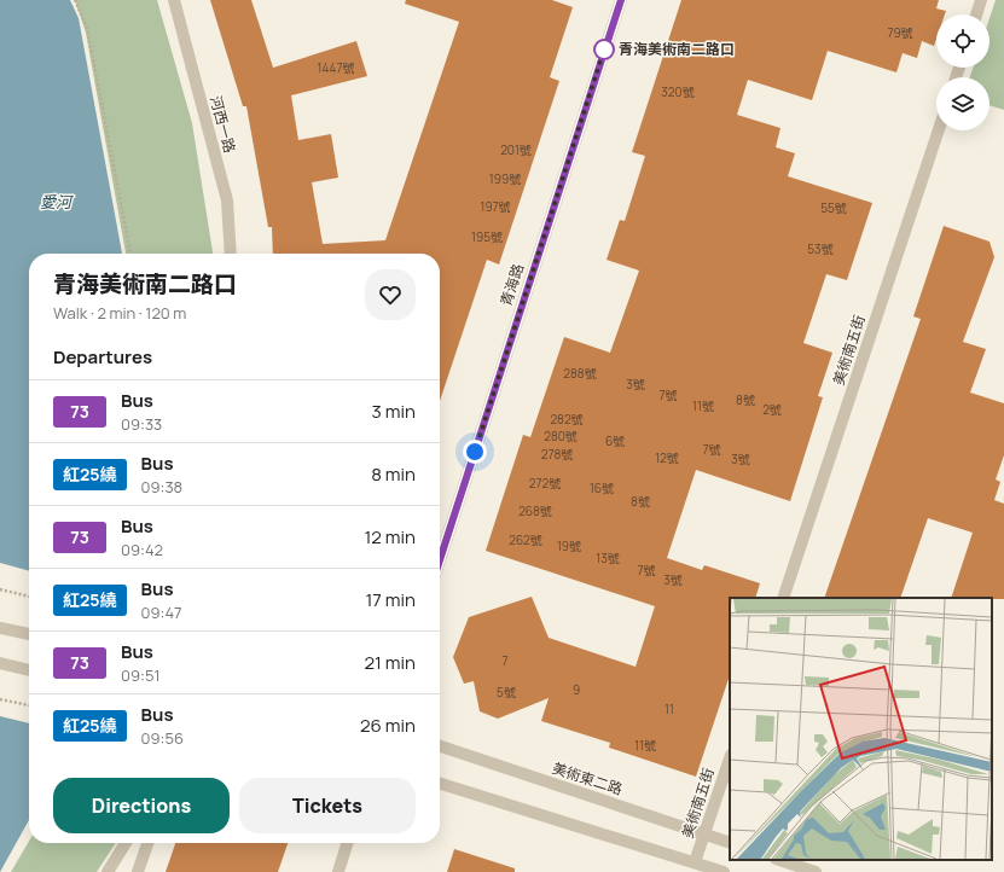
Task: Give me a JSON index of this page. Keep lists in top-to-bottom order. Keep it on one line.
{"streets":{"street":["河西一路","青海路","美術南五街","美術東二路"]},"crossings":[["美術南五街","美術東二路"]],"water":["愛河"],"places":["青海美術南二路口"],"lines":["bus line 73"],"house_numbers":["79號","1447號","320號","201號","199號","197號","55號","195號","53號","288號","3號","7號","8號","11號","2號","282號","280號","6號","7號","278號","12號","3號","272號","16號","8號","268號","262號","19號","13號","7號","3號","7","9","5號","11","11號"],"page":{"heading":[["青海美術南二路口","Walk · 2 min · 120 m"],"Departures"],"list":[{"mark":"73","name":"Bus","note":"09:33","value":"3 min"},{"mark":"紅25繞","name":"Bus","note":"09:38","value":"8 min"},{"mark":"73","name":"Bus","note":"09:42","value":"12 min"},{"mark":"紅25繞","name":"Bus","note":"09:47","value":"17 min"},{"mark":"73","name":"Bus","note":"09:51","value":"21 min"},{"mark":"紅25繞","name":"Bus","note":"09:56","value":"26 min"}],"buttons":["Directions","Tickets"]}}
